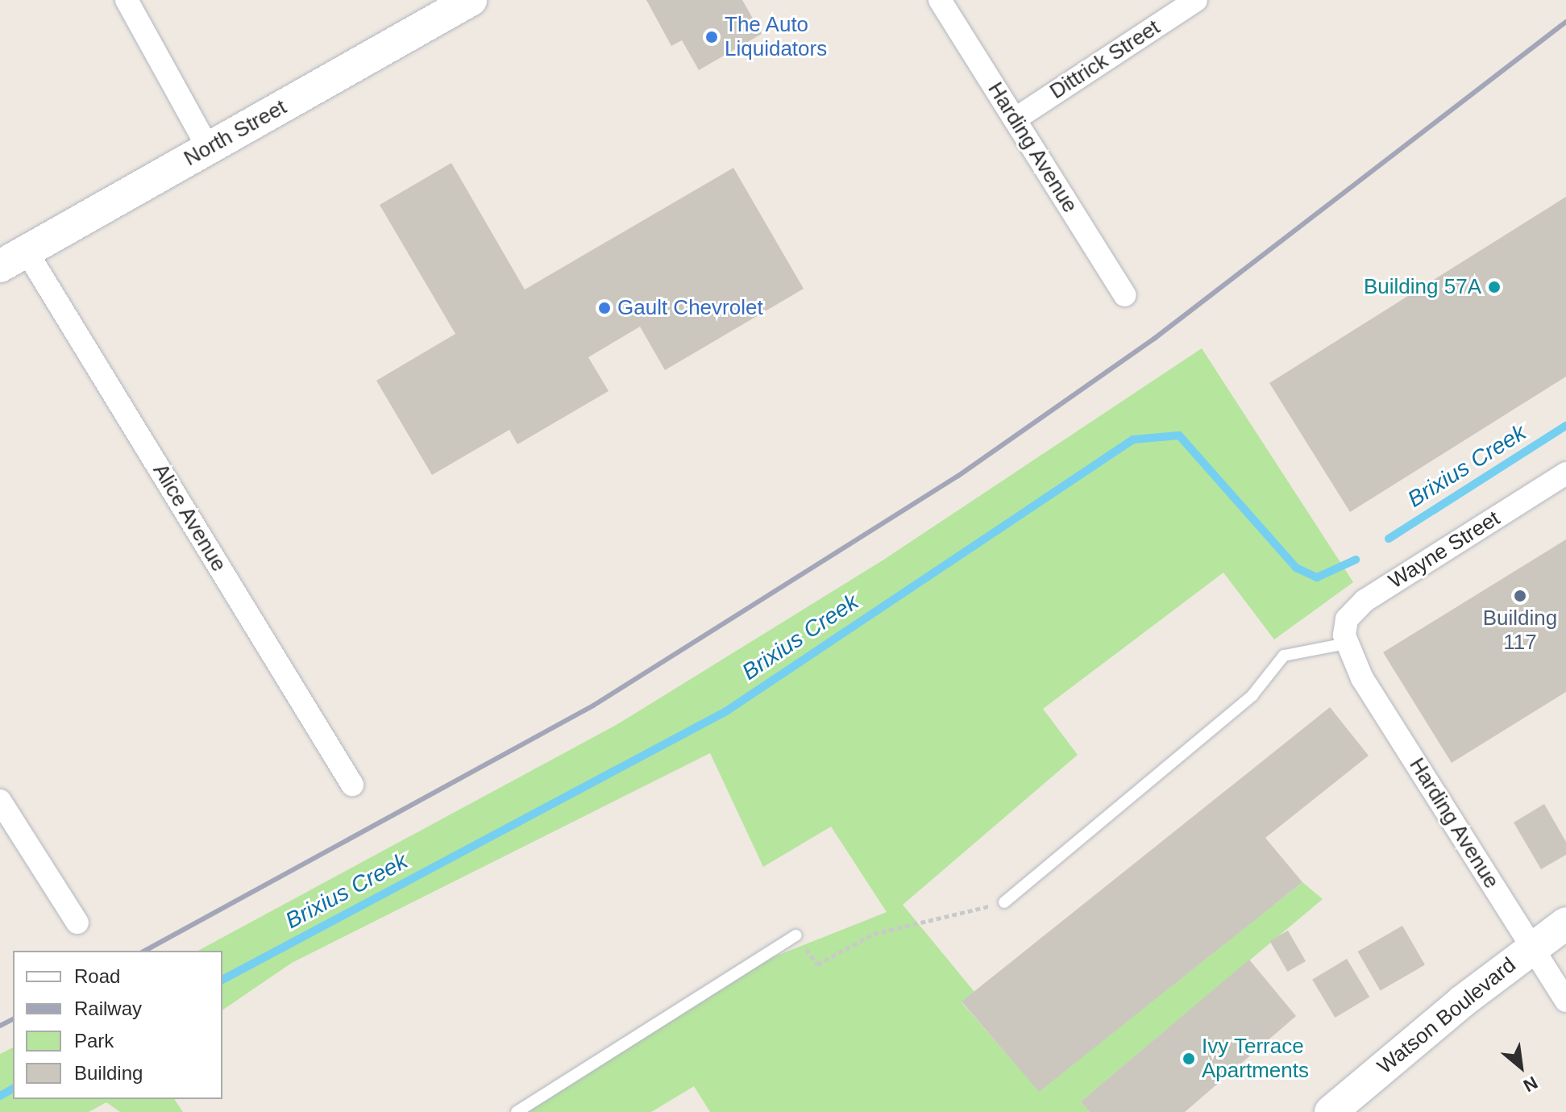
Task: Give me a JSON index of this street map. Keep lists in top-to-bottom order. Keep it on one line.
{"streets":{"street":["Dittrick Street","North Street","Harding Avenue","Alice Avenue","Wayne Street","Watson Boulevard"]},"crossings":[["Dittrick Street","Harding Avenue"],["North Street","Alice Avenue"],["Harding Avenue","Wayne Street"],["Harding Avenue","Watson Boulevard"]],"water":["Brixius Creek"],"places":["The Auto Liquidators","Building 57A","Gault Chevrolet","Building 117","Ivy Terrace Apartments"],"legend":["Road","Railway","Park","Building"],"north":"bottom right"}
